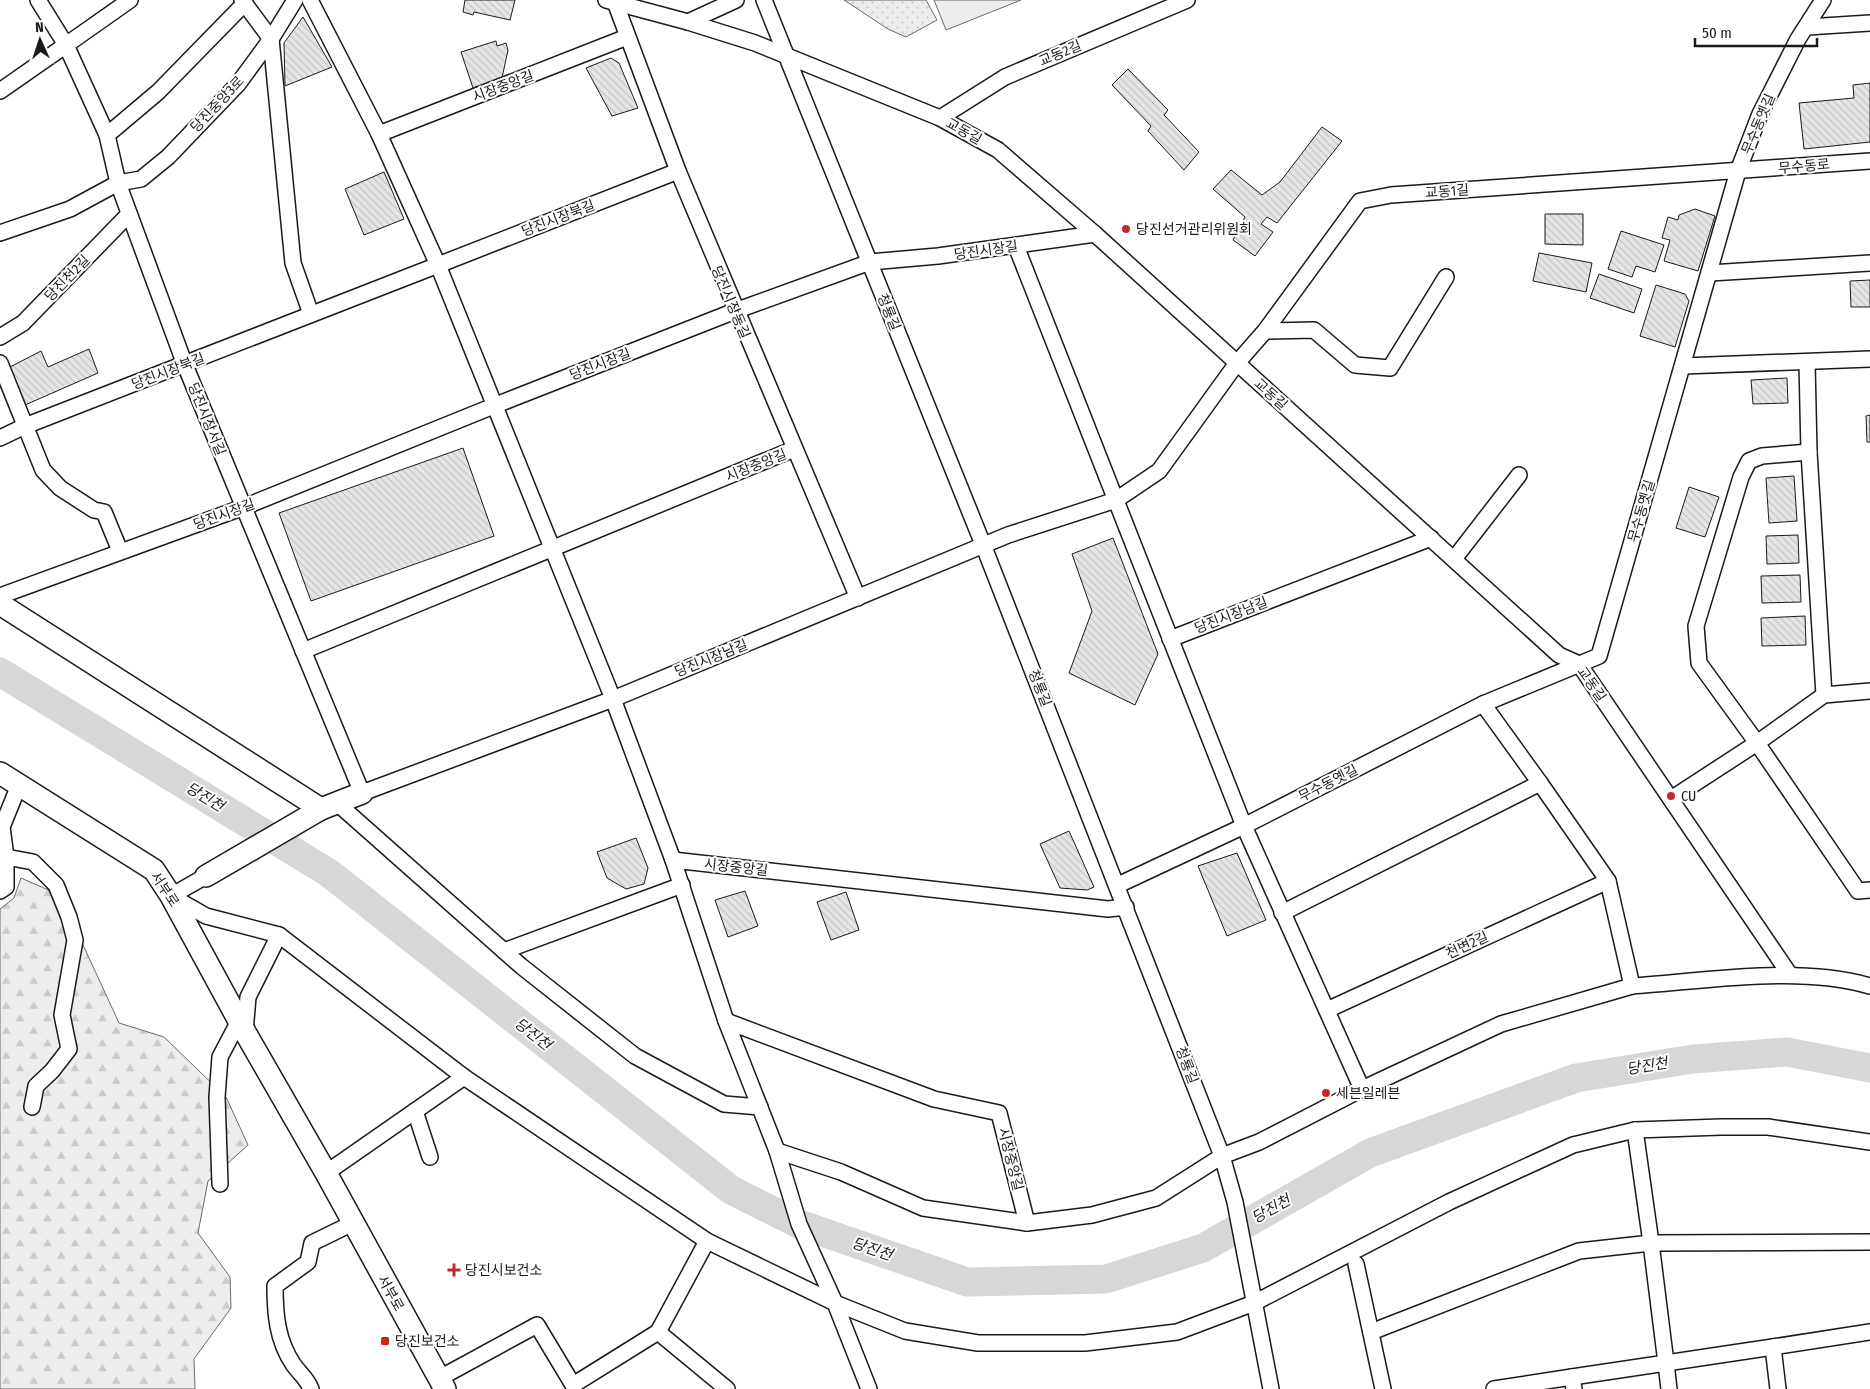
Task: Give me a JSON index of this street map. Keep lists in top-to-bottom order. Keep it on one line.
{"streets":{"main road":["당진시장남길","서부로"],"street":["교동2길","시장중앙길","당진중앙3로","무수동옛길","교동길","무수동로","교동1길","당진시장북길","당진시장길","당진천2길","당진시장동길","청룡길","당진시장서길","천변2길"]},"crossings":[["교동2길","교동길"],["시장중앙길","당진시장동길"],["시장중앙길","청룡길"],["당진중앙3로","당진시장서길"],["무수동옛길","교동길"],["무수동옛길","무수동로"],["무수동옛길","교동1길"],["무수동옛길","청룡길"],["교동길","교동1길"],["교동길","당진시장길"],["교동길","당진시장동길"],["교동길","청룡길"],["교동길","당진시장남길"],["무수동로","교동1길"],["교동1길","당진시장남길"],["당진시장북길","당진시장동길"],["당진시장북길","당진시장서길"],["당진시장길","당진시장동길"],["당진시장길","청룡길"],["당진시장길","당진시장서길"],["당진천2길","당진시장서길"],["당진시장동길","당진시장남길"],["청룡길","당진시장남길"],["당진시장서길","당진시장남길"]],"water":["당진천"],"places":{"other":["당진선거관리위원회","CU","세븐일레븐"],"health":["당진시보건소"],"transit":["당진보건소"]},"scale_bar":"50 m","north":"top"}
